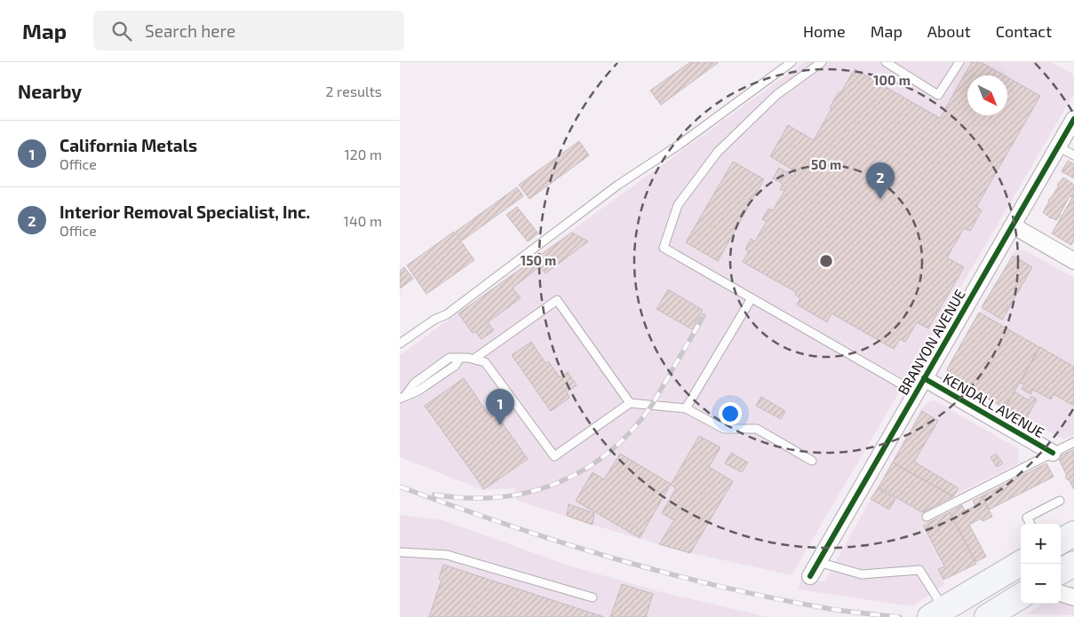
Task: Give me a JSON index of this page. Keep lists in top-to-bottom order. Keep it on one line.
{"streets":{"street":["BRANYON AVENUE","KENDALL AVENUE"]},"crossings":[["BRANYON AVENUE","KENDALL AVENUE"]],"north":"bottom right","page":{"header":"Map","search":"Search here","nav":["Home","Map","About","Contact"],"heading":["Nearby","2 results"],"list":[{"mark":"1","name":"California Metals","note":"Office","value":"120 m"},{"mark":"2","name":"Interior Removal Specialist, Inc.","note":"Office","value":"140 m"}],"pins":["2","1"],"map_buttons":["+","−"]},"rings":["100 m","50 m","150 m"]}
